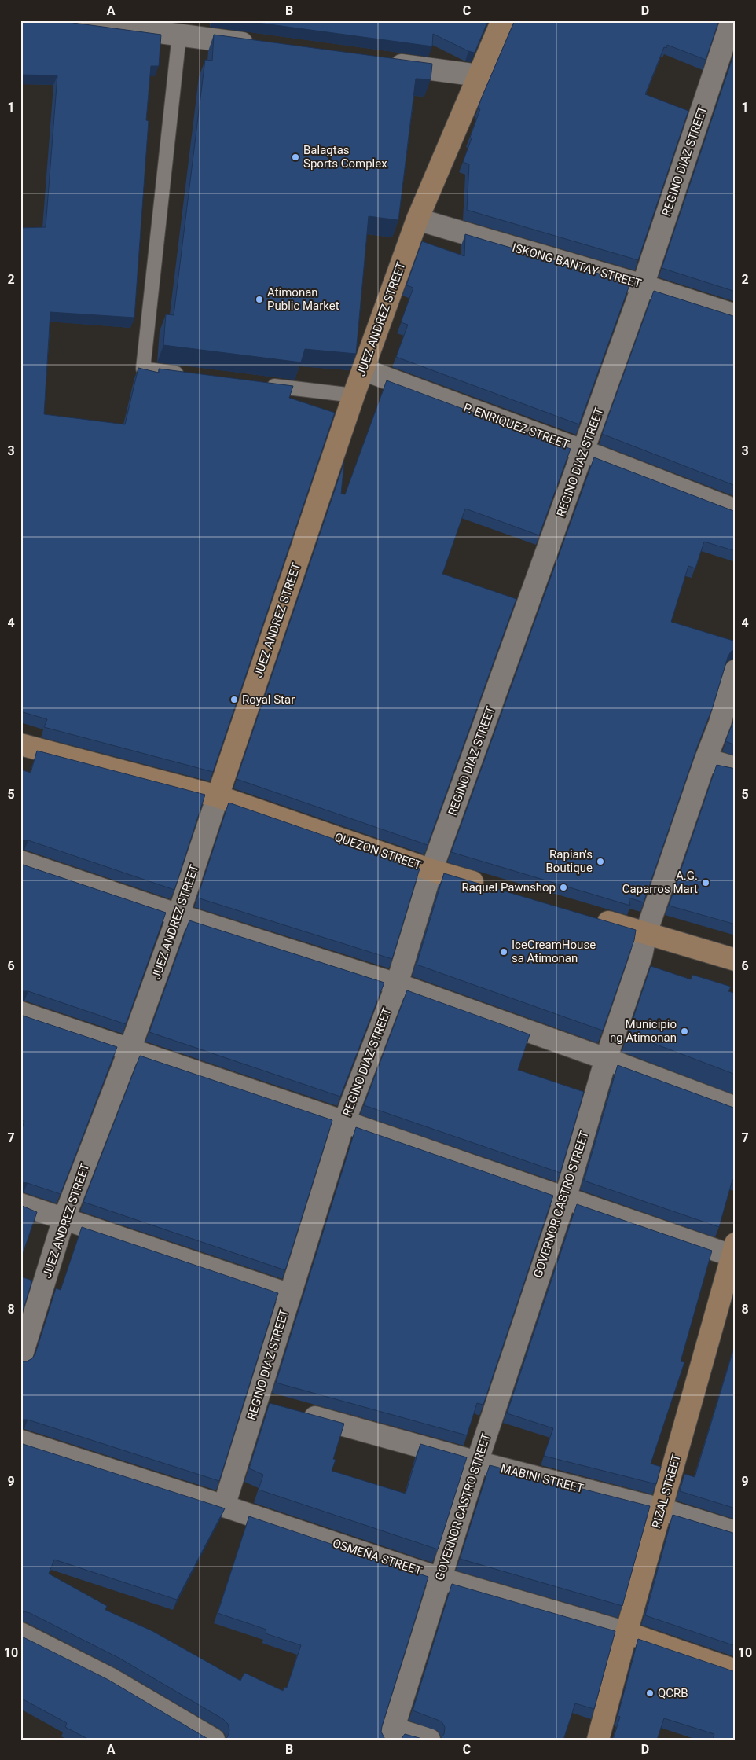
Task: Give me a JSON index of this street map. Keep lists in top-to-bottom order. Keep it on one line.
{"streets":{"street":["REGINO DIAZ STREET","ISKONG BANTAY STREET","JUEZ ANDREZ STREET","P. ENRIQUEZ STREET","QUEZON STREET","GOVERNOR CASTRO STREET","MABINI STREET","RIZAL STREET","OSMEÑA STREET"]},"crossings":[["REGINO DIAZ STREET","ISKONG BANTAY STREET"],["REGINO DIAZ STREET","P. ENRIQUEZ STREET"],["REGINO DIAZ STREET","QUEZON STREET"],["REGINO DIAZ STREET","OSMEÑA STREET"],["ISKONG BANTAY STREET","JUEZ ANDREZ STREET"],["JUEZ ANDREZ STREET","P. ENRIQUEZ STREET"],["JUEZ ANDREZ STREET","QUEZON STREET"],["GOVERNOR CASTRO STREET","MABINI STREET"],["GOVERNOR CASTRO STREET","OSMEÑA STREET"],["MABINI STREET","RIZAL STREET"],["RIZAL STREET","OSMEÑA STREET"]],"places":["Balagtas Sports Complex","Atimonan Public Market","Royal Star","Rapian's Boutique","A.G. Caparros Mart","Raquel Pawnshop","IceCreamHouse sa Atimonan","Municipio ng Atimonan","QCRB"],"grid":{"columns":["A","B","C","D"],"rows":["1","2","3","4","5","6","7","8","9","10"]}}
